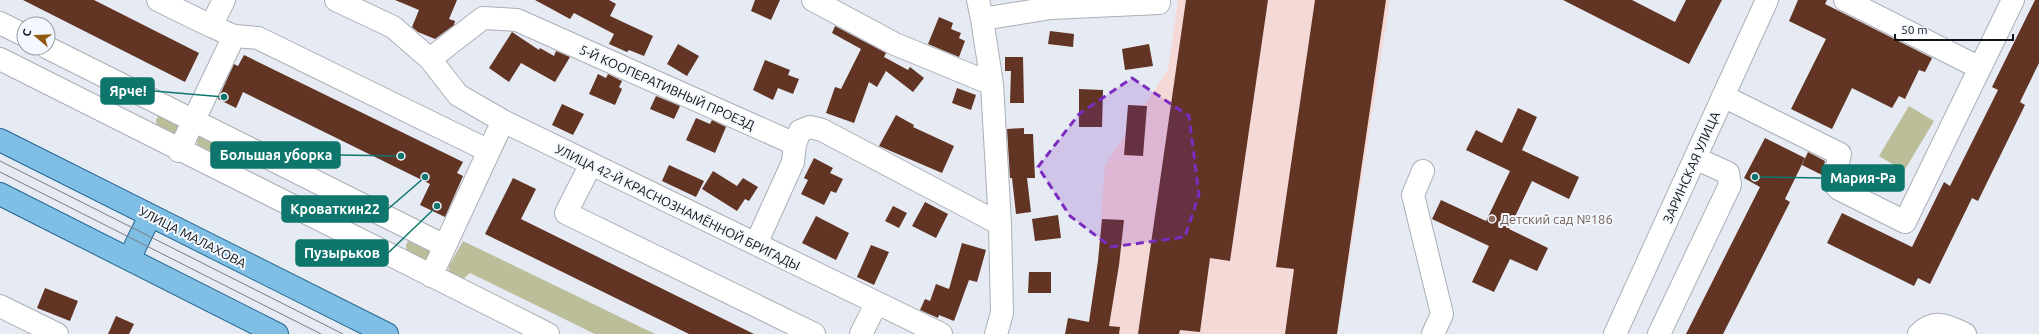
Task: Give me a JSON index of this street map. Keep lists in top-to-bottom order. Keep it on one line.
{"streets":{"main road":["УЛИЦА МАЛАХОВА"],"street":["5-Й КООПЕРАТИВНЫЙ ПРОЕЗД","ЗАРИНСКАЯ УЛИЦА","УЛИЦА 42-Й КРАСНОЗНАМЁННОЙ БРИГАДЫ"]},"crossings":[["5-Й КООПЕРАТИВНЫЙ ПРОЕЗД","УЛИЦА 42-Й КРАСНОЗНАМЁННОЙ БРИГАДЫ"]],"places":["Ярче!","Большая уборка","Кроваткин22","Мария-Ра","Пузырьков","Детский сад №186"],"scale_bar":"50 m","north":"left"}
